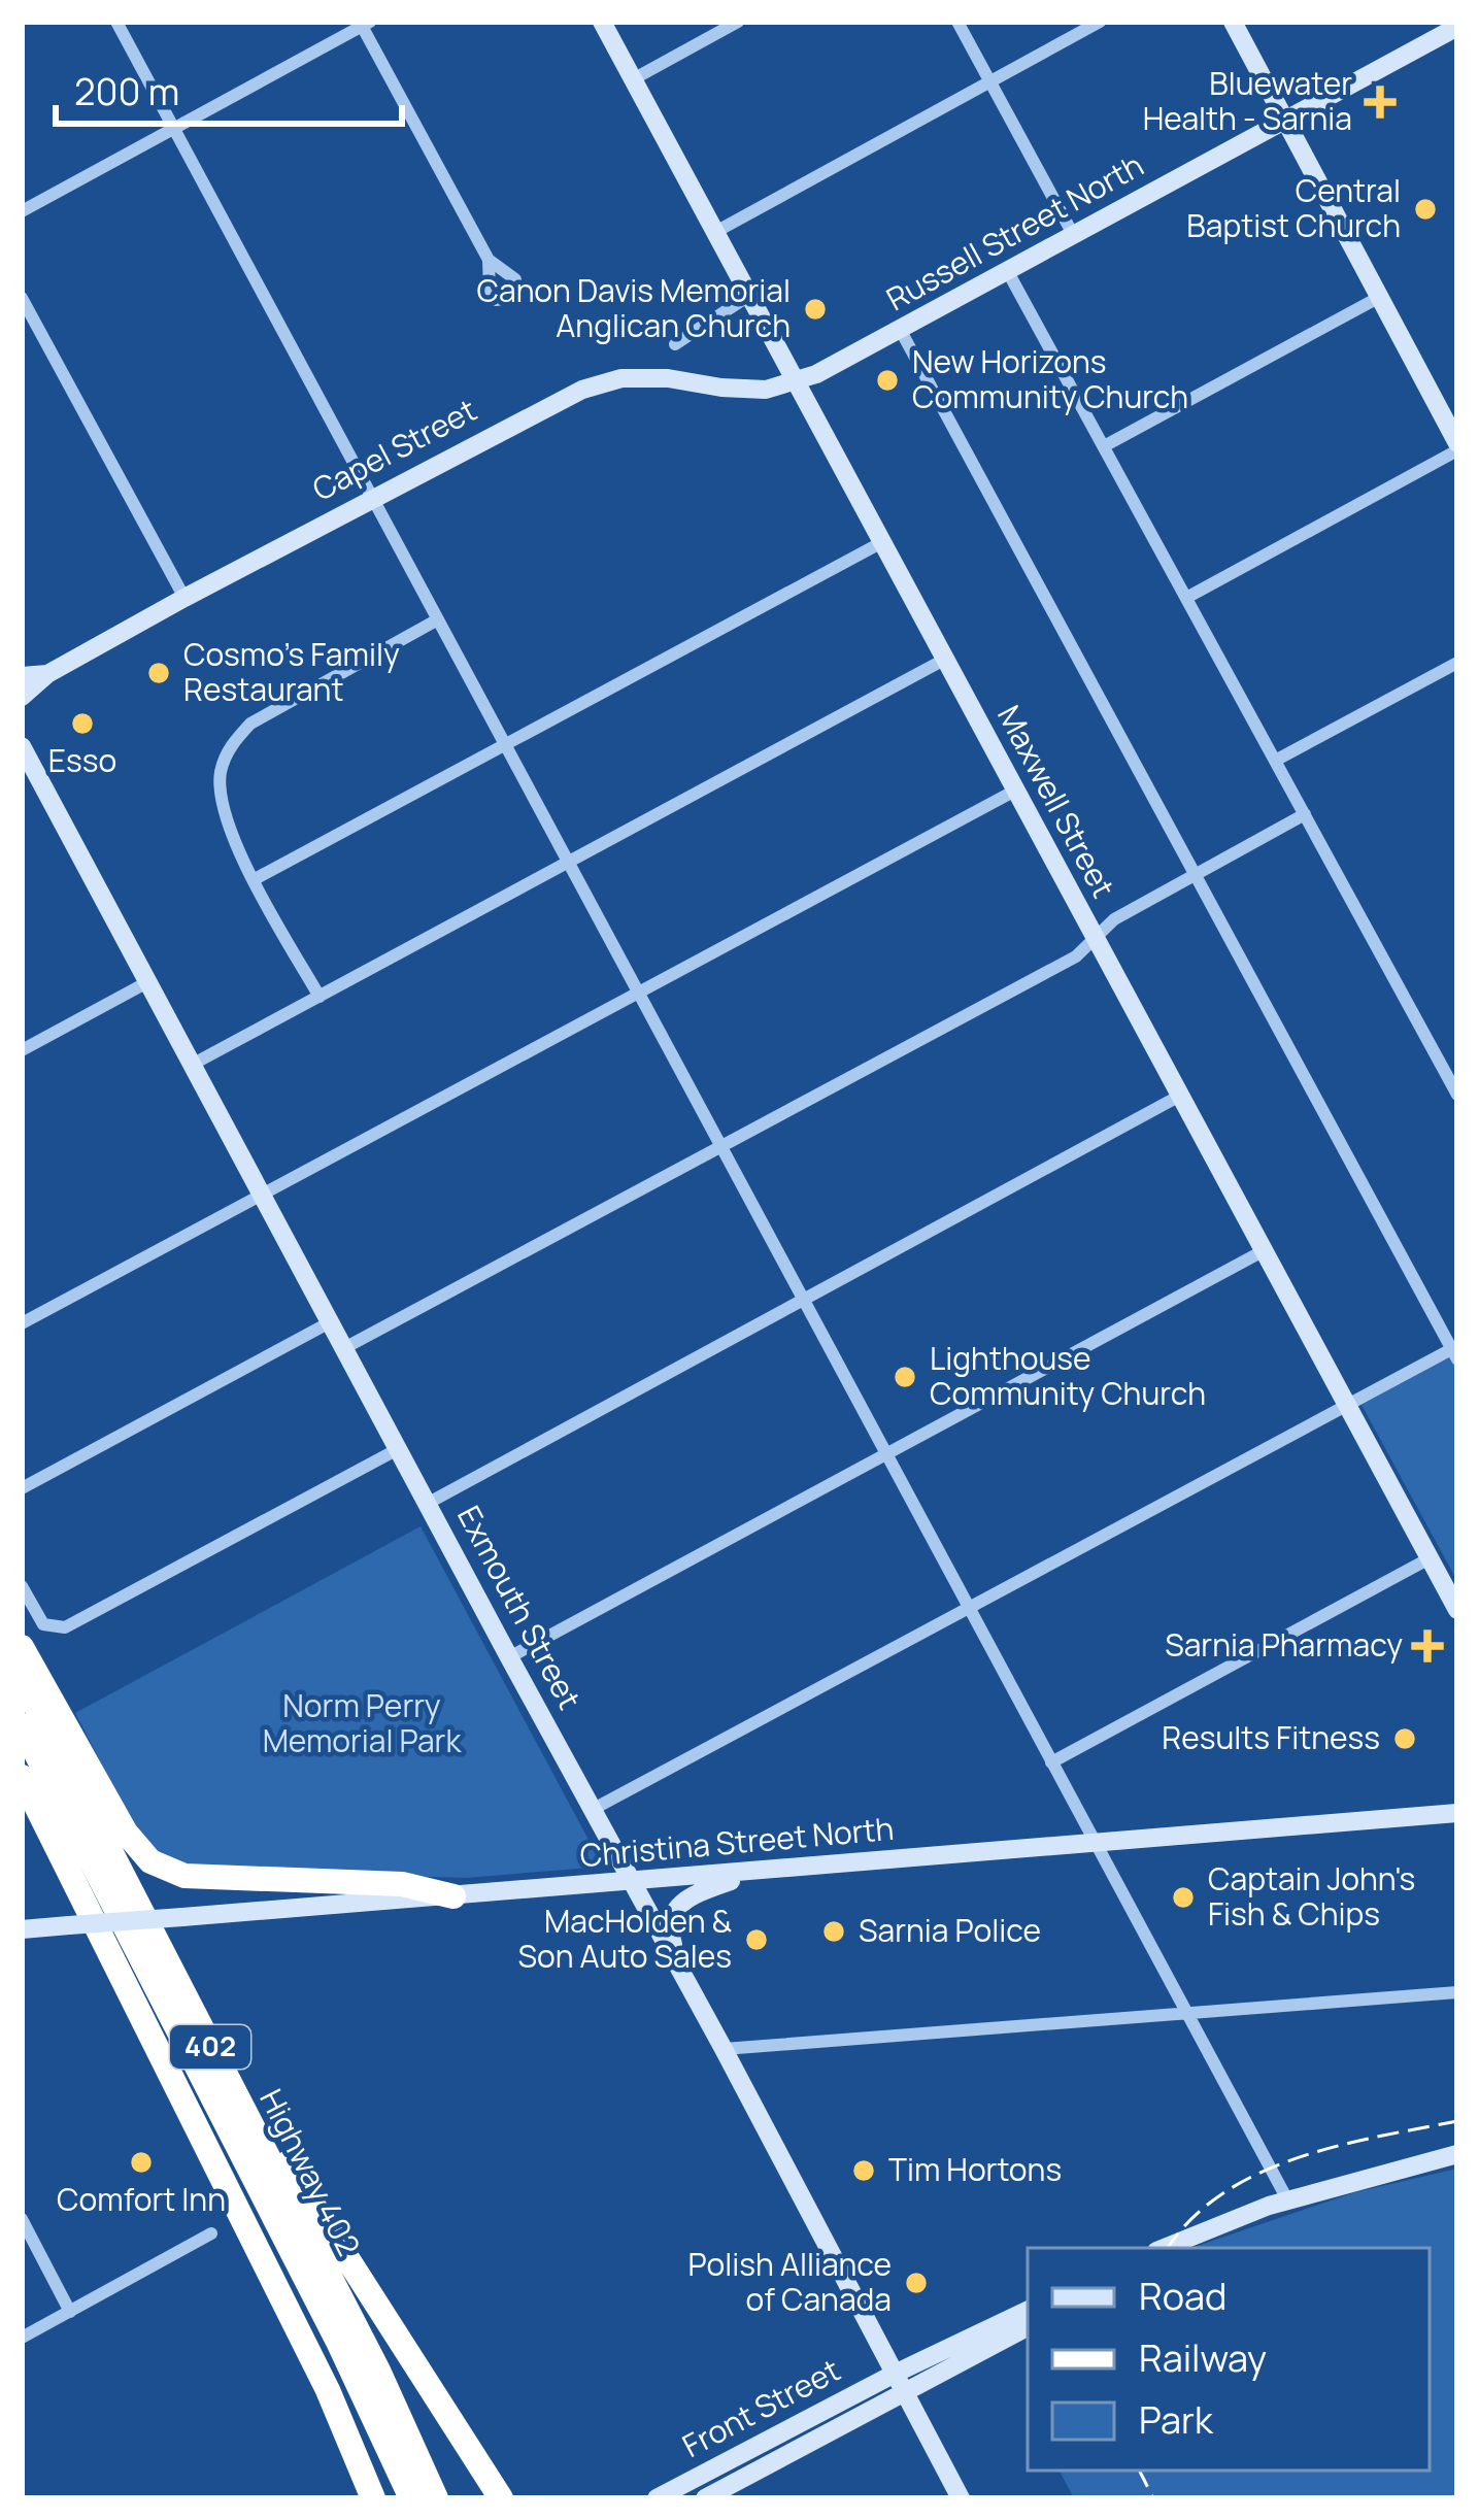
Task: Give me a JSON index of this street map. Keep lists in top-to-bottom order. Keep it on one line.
{"streets":{"highway":["402","Highway 402"],"main road":["Russell Street North","Capel Street","Maxwell Street","Exmouth Street","Christina Street North","Front Street"]},"crossings":[["Russell Street North","Capel Street"],["Russell Street North","Maxwell Street"],["Capel Street","Maxwell Street"],["Exmouth Street","Christina Street North"],["Exmouth Street","Front Street"]],"parks":["Norm Perry Memorial Park"],"places":{"health":["Bluewater Health - Sarnia","Sarnia Pharmacy"],"other":["Central Baptist Church","Canon Davis Memorial Anglican Church","New Horizons Community Church","Cosmo's Family Restaurant","Esso","Lighthouse Community Church","Results Fitness","Captain John's Fish & Chips","Sarnia Police","MacHolden & Son Auto Sales","Comfort Inn","Tim Hortons","Polish Alliance of Canada"]},"legend":["Road","Railway","Park"],"scale_bar":"200 m"}
